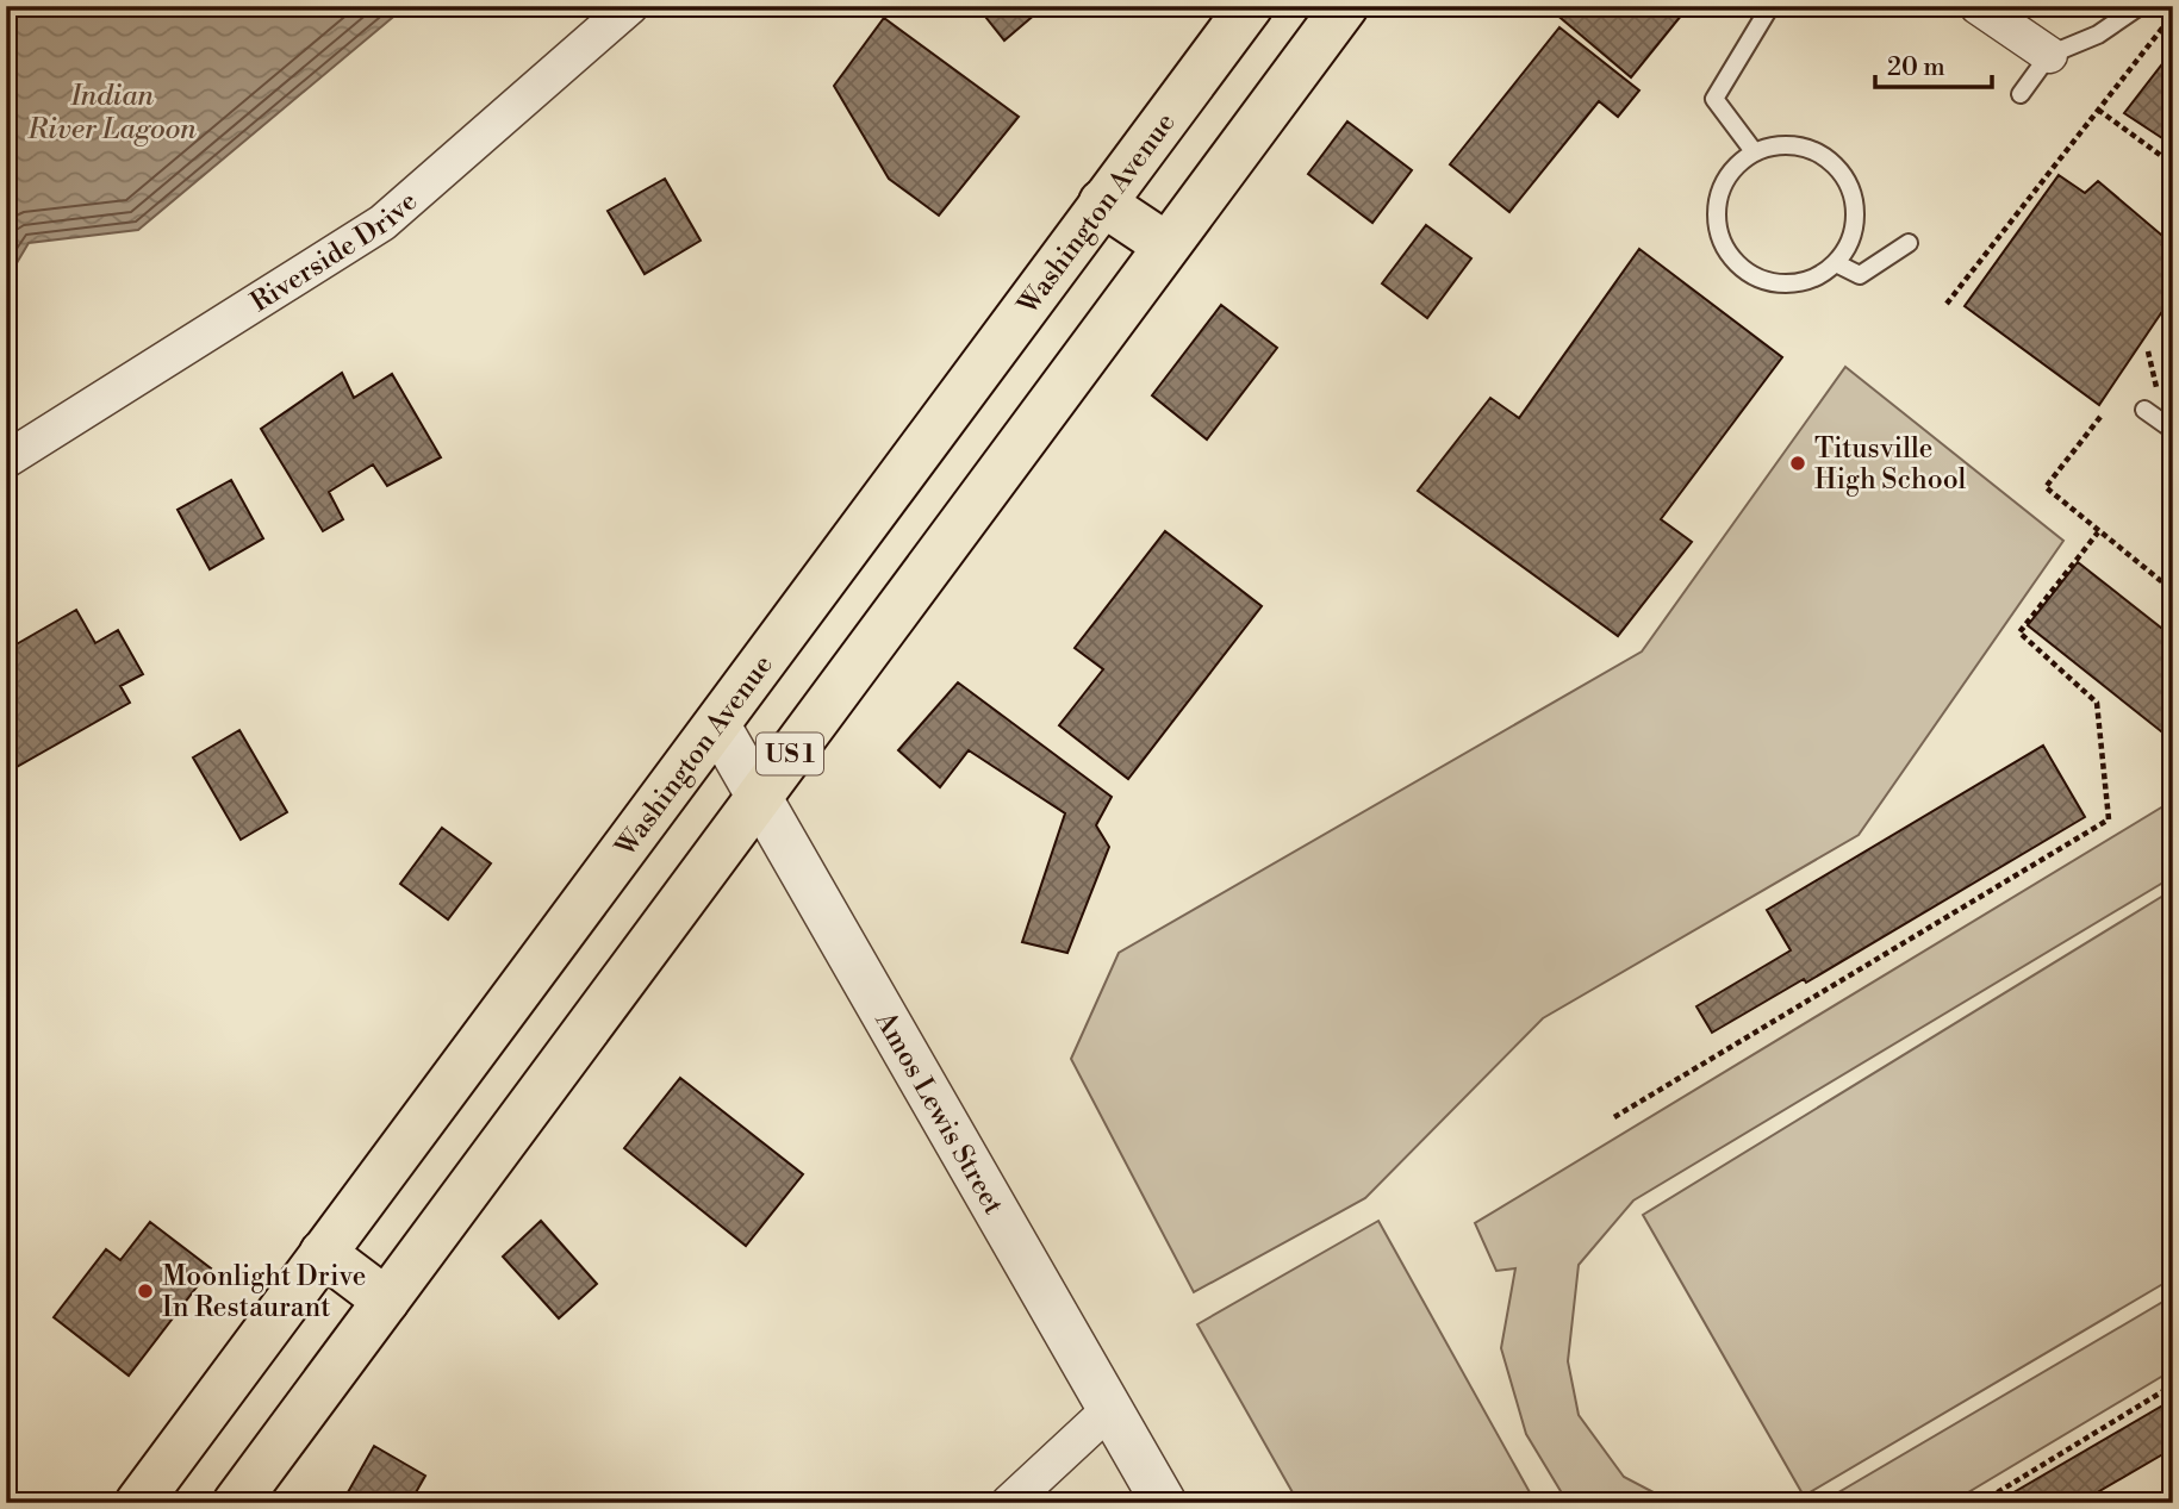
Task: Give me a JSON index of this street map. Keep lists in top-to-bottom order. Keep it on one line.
{"streets":{"main road":["Washington Avenue","US 1"],"street":["Riverside Drive","Amos Lewis Street"]},"crossings":[["Washington Avenue","Amos Lewis Street"],["US 1","Amos Lewis Street"]],"water":["Indian River Lagoon"],"places":["Titusville High School","Moonlight Drive In Restaurant"],"scale_bar":"20 m"}
